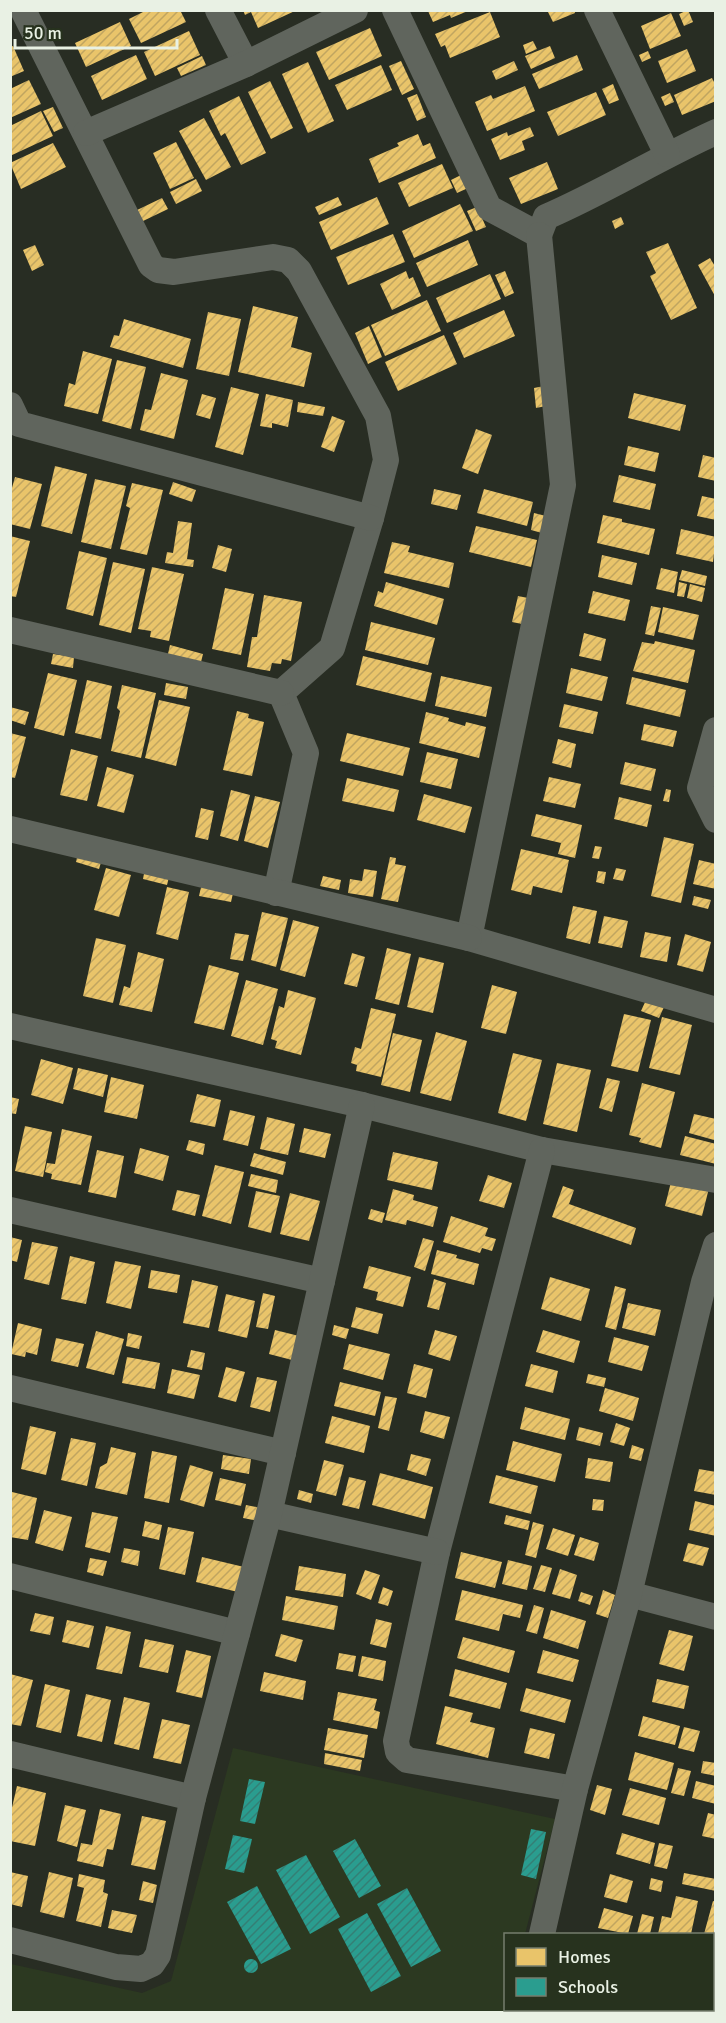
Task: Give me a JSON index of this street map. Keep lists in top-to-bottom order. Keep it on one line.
{"legend":["Homes","Schools"],"scale_bar":"50 m"}
